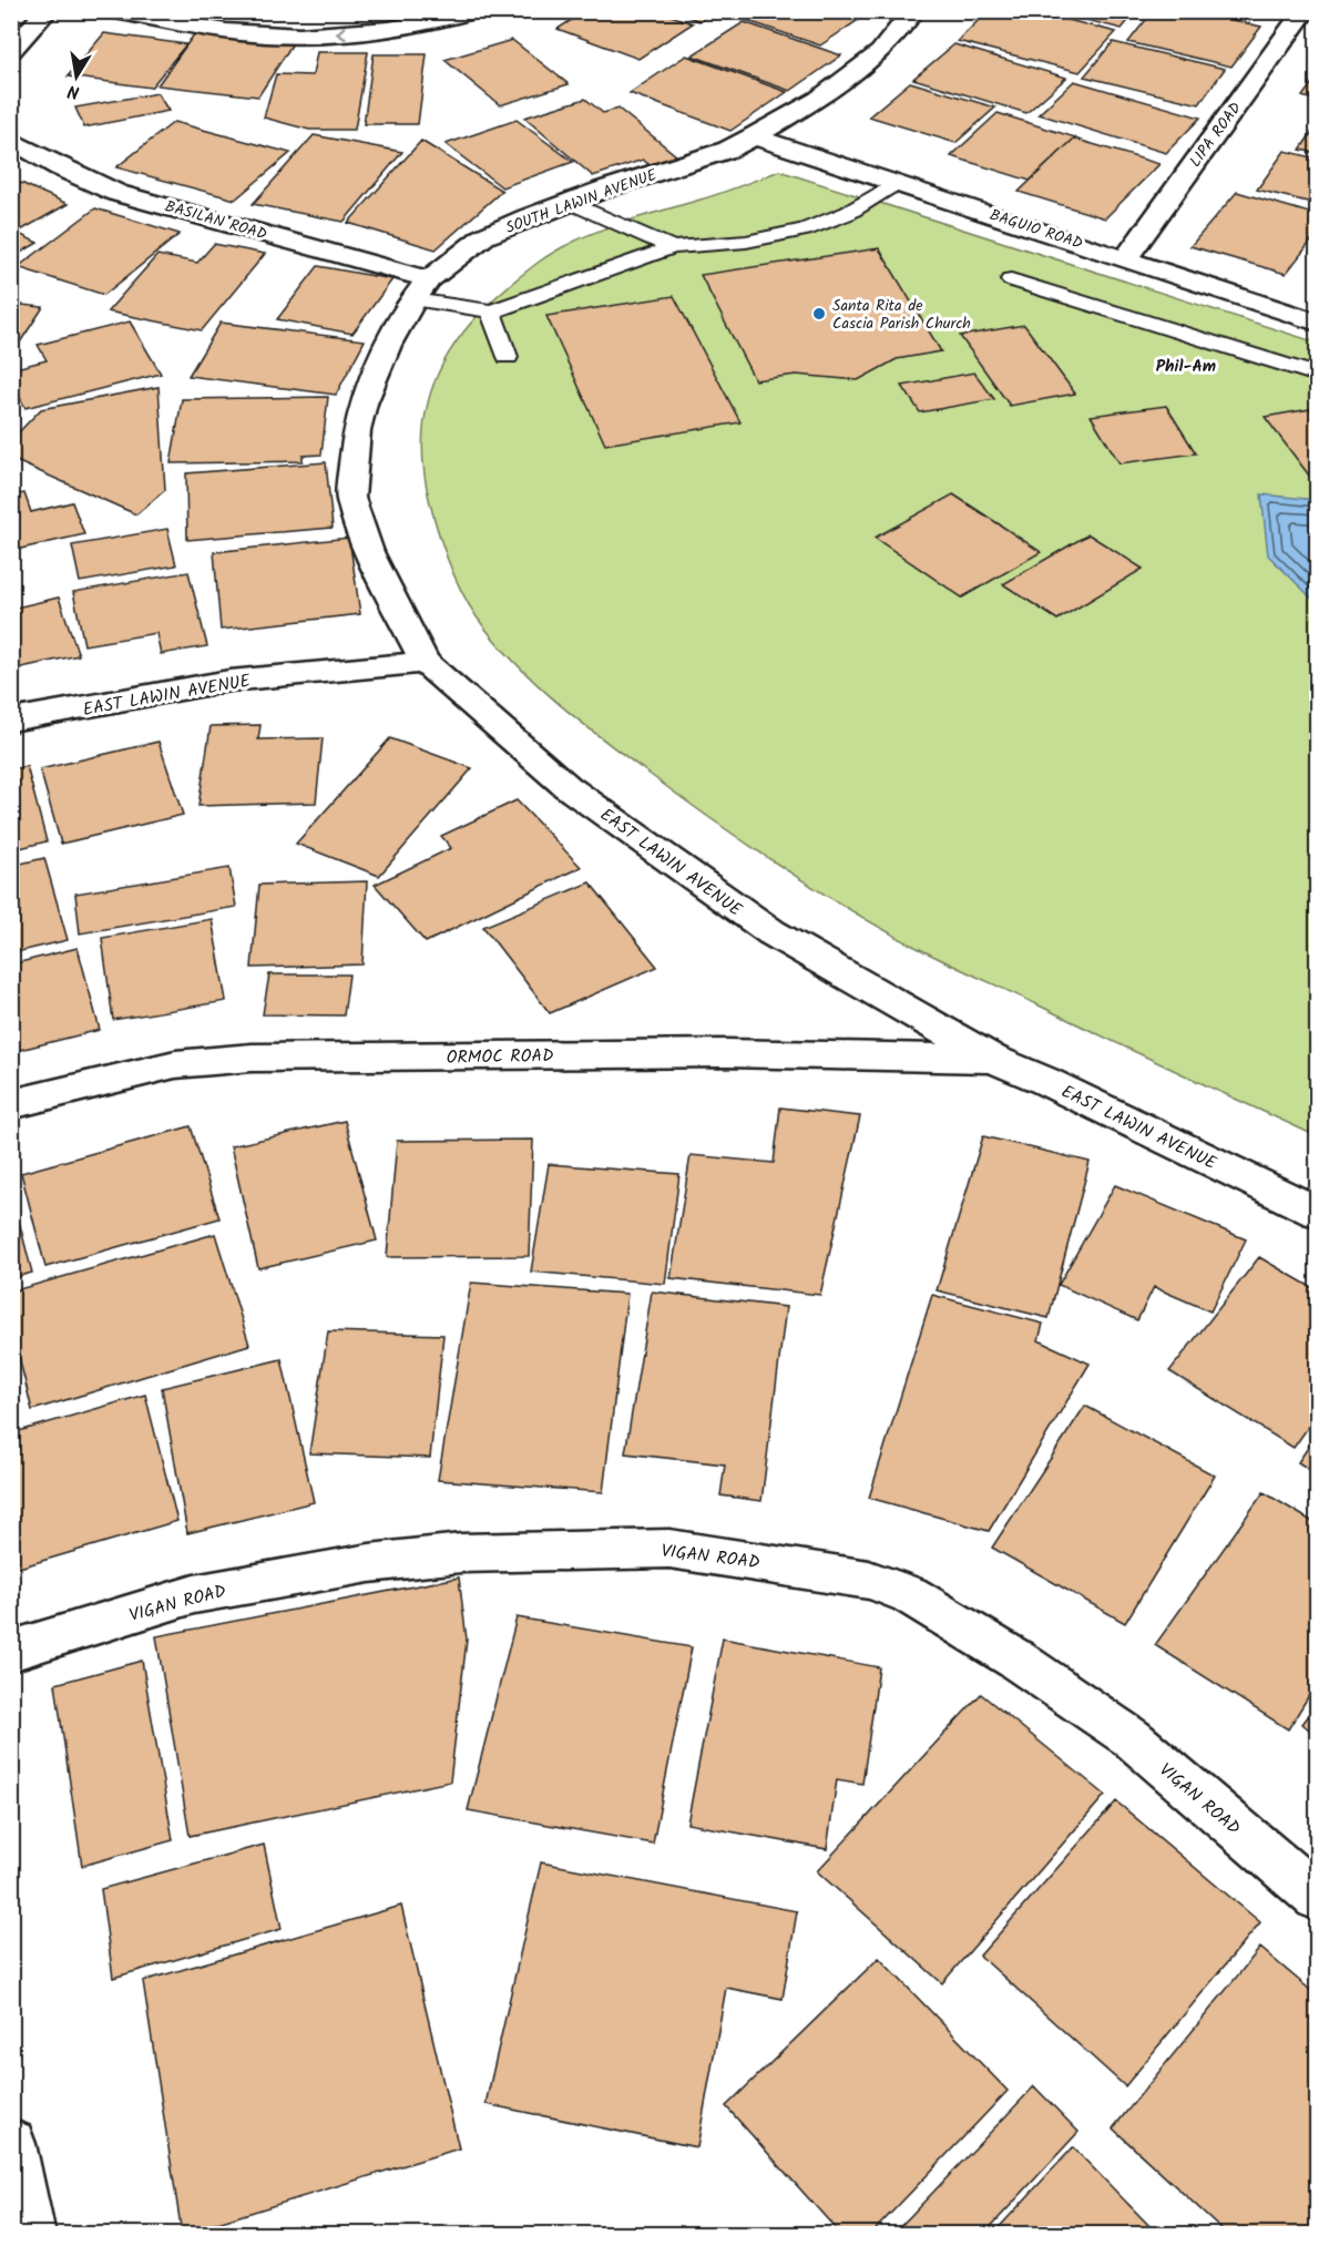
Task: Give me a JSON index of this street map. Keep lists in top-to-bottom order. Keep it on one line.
{"streets":{"street":["LIPA ROAD","SOUTH LAWIN AVENUE","BASILAN ROAD","BAGUIO ROAD","EAST LAWIN AVENUE","ORMOC ROAD","VIGAN ROAD"]},"crossings":[["LIPA ROAD","BAGUIO ROAD"],["SOUTH LAWIN AVENUE","BASILAN ROAD"],["SOUTH LAWIN AVENUE","BAGUIO ROAD"],["SOUTH LAWIN AVENUE","EAST LAWIN AVENUE"],["EAST LAWIN AVENUE","ORMOC ROAD"]],"districts":["Phil-Am"],"places":["Santa Rita de Cascia Parish Church"],"north":"bottom"}
